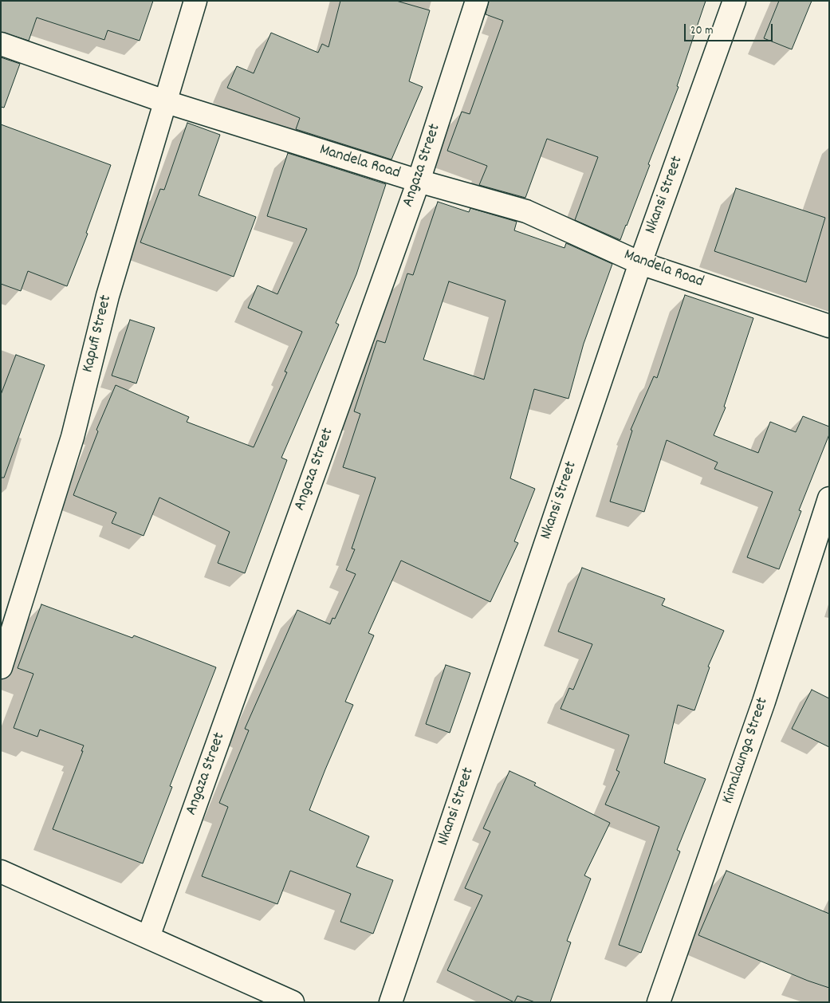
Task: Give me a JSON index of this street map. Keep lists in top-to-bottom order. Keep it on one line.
{"streets":{"street":["Mandela Road","Angaza Street","Nkansi Street","Kapufi Street","Kimalaunga Street"]},"crossings":[["Mandela Road","Angaza Street"],["Mandela Road","Nkansi Street"],["Mandela Road","Kapufi Street"]],"scale_bar":"20 m"}
